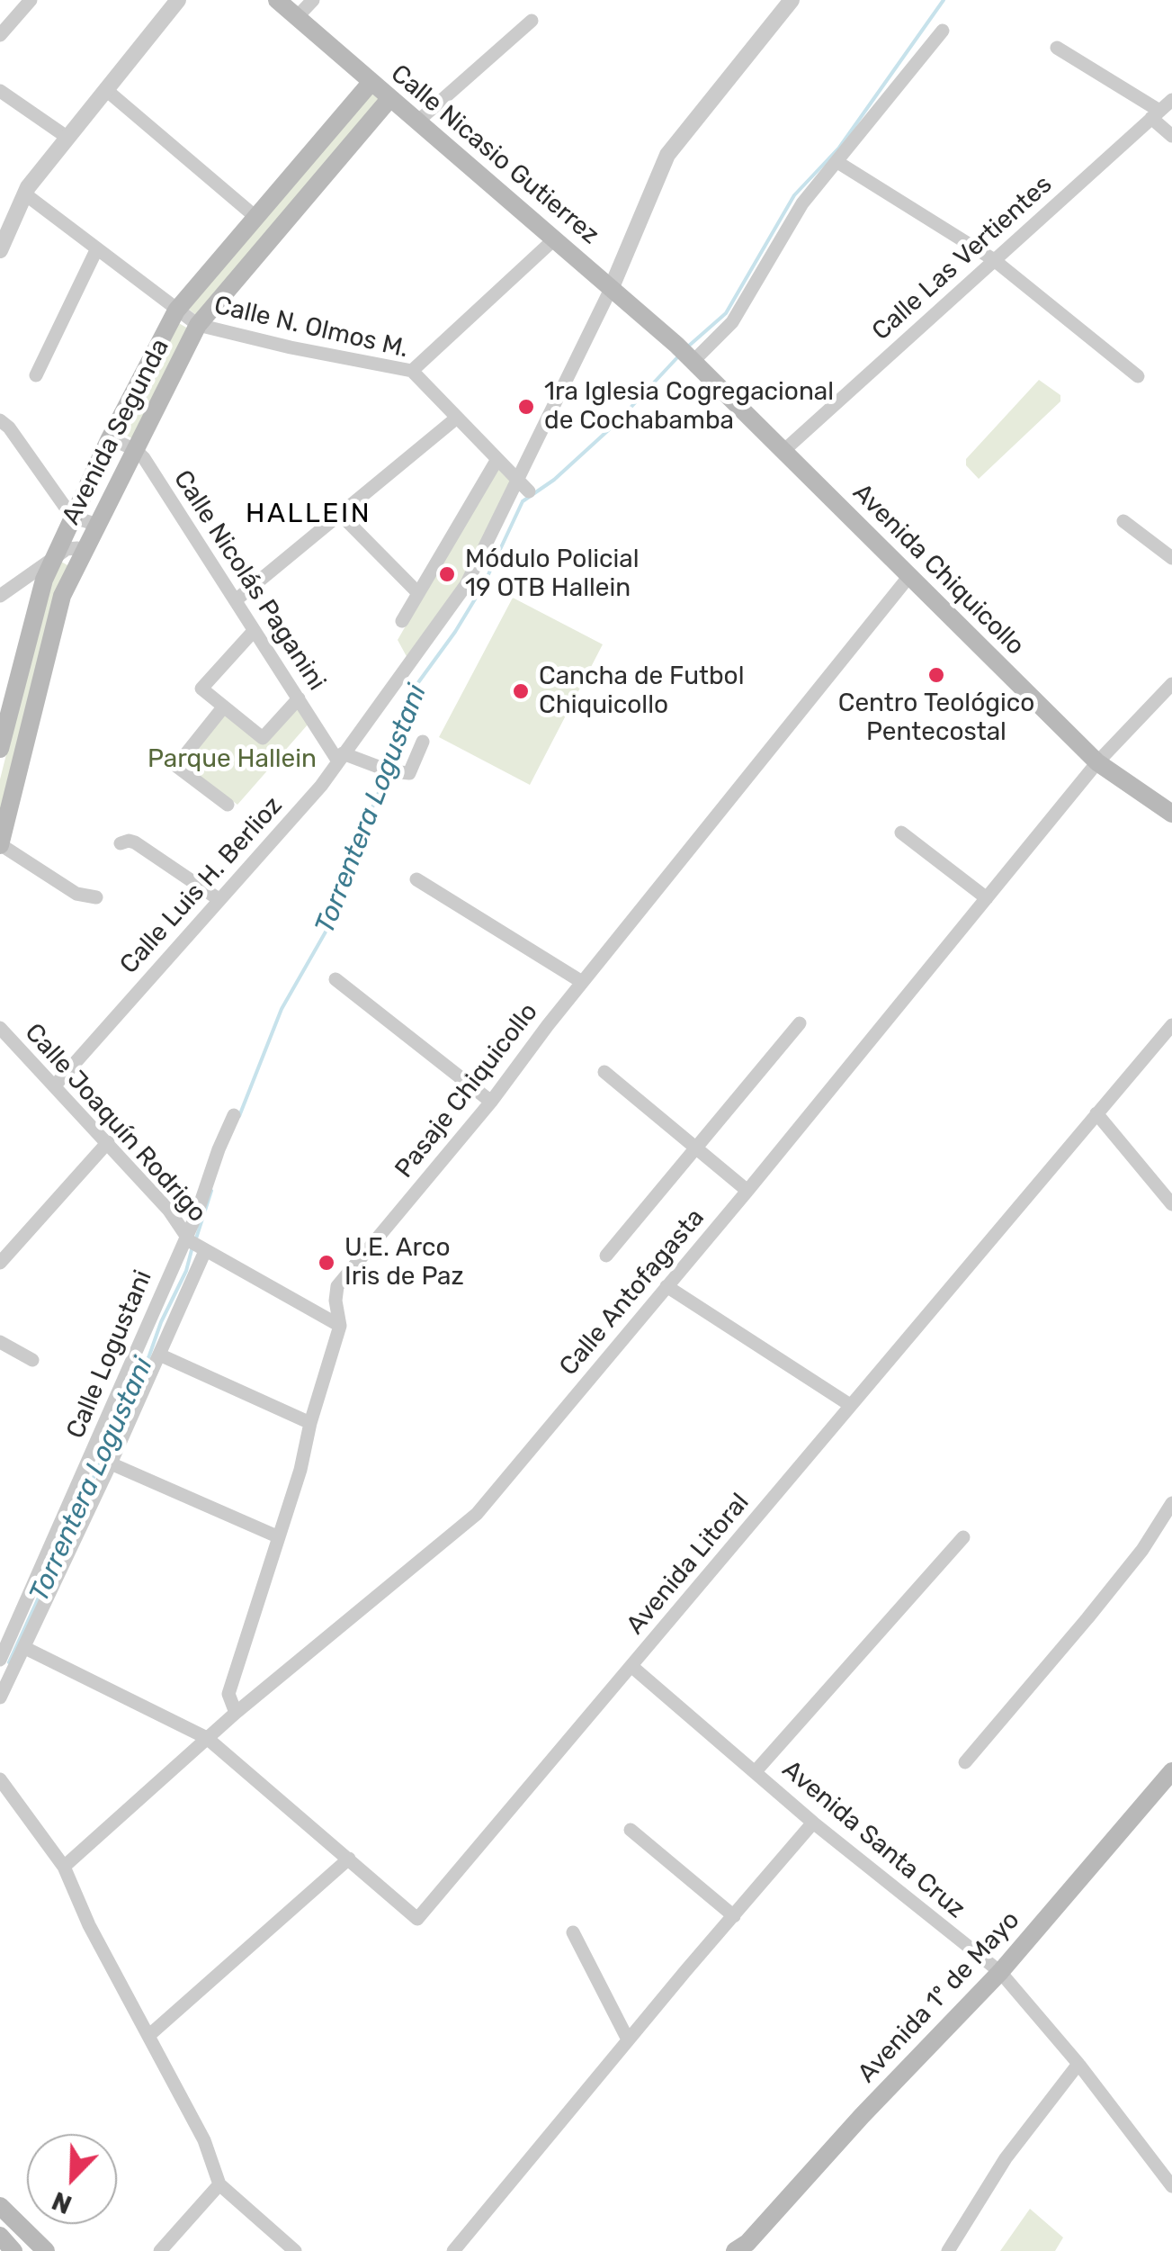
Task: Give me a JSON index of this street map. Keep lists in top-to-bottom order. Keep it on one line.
{"streets":{"main road":["Calle Nicasio Gutierrez","Avenida Segunda","Avenida Chiquicollo","Avenida 1º de Mayo"],"street":["Calle Las Vertientes","Calle N. Olmos M.","Calle Nicolás Paganini","Calle Luis H. Berlioz","Pasaje Chiquicollo","Calle Joaquín Rodrigo","Calle Antofagasta","Calle Logustani","Avenida Litoral","Avenida Santa Cruz"]},"crossings":[["Calle Nicasio Gutierrez","Avenida Segunda"],["Calle Nicasio Gutierrez","Avenida Chiquicollo"],["Calle Nicasio Gutierrez","Calle Luis H. Berlioz"],["Calle Las Vertientes","Avenida Chiquicollo"],["Calle N. Olmos M.","Avenida Segunda"],["Calle N. Olmos M.","Calle Luis H. Berlioz"],["Avenida Segunda","Calle Nicolás Paganini"],["Avenida Chiquicollo","Pasaje Chiquicollo"],["Avenida Chiquicollo","Calle Antofagasta"],["Calle Nicolás Paganini","Calle Luis H. Berlioz"],["Calle Luis H. Berlioz","Calle Joaquín Rodrigo"],["Pasaje Chiquicollo","Calle Joaquín Rodrigo"],["Pasaje Chiquicollo","Calle Antofagasta"],["Calle Joaquín Rodrigo","Calle Logustani"],["Calle Antofagasta","Avenida Litoral"],["Calle Logustani","Avenida Litoral"],["Avenida Litoral","Avenida Santa Cruz"],["Avenida Santa Cruz","Avenida 1º de Mayo"]],"districts":["HALLEIN"],"water":["Torrentera Logustani"],"parks":["Parque Hallein"],"places":["1ra Iglesia Cogregacional de Cochabamba","Módulo Policial 19 OTB Hallein","Centro Teológico Pentecostal","Cancha de Futbol Chiquicollo","U.E. Arco Iris de Paz"],"north":"bottom left"}
